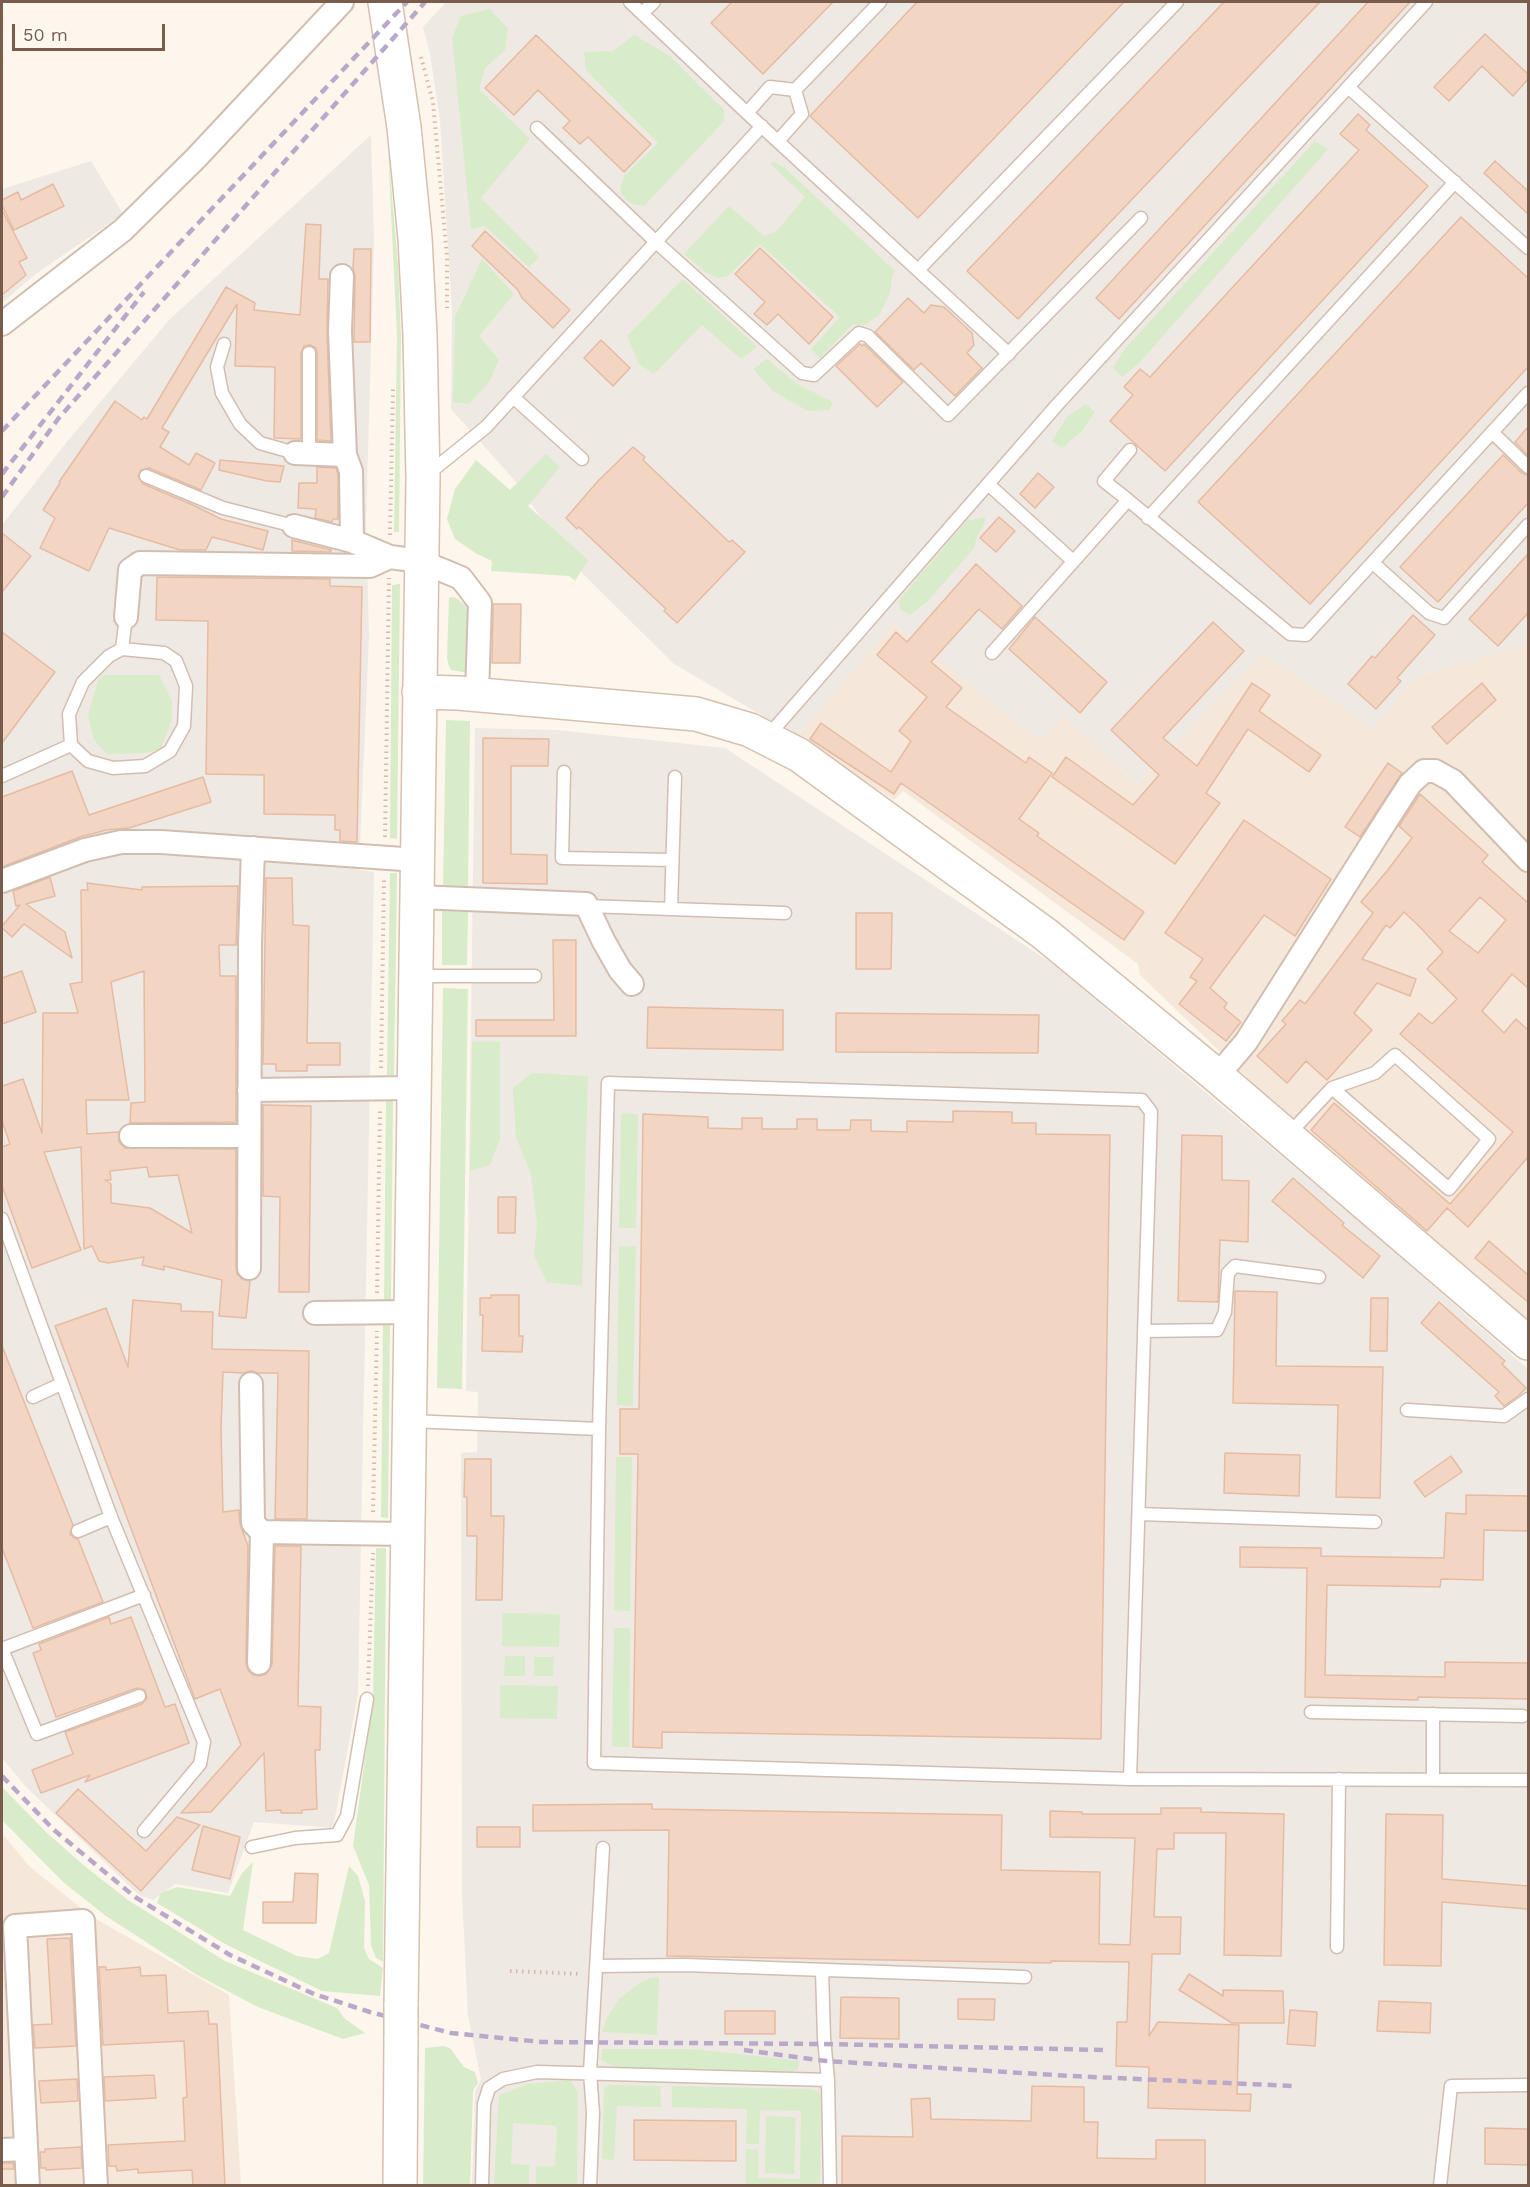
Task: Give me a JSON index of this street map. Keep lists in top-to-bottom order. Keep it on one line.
{"scale_bar":"50 m"}
